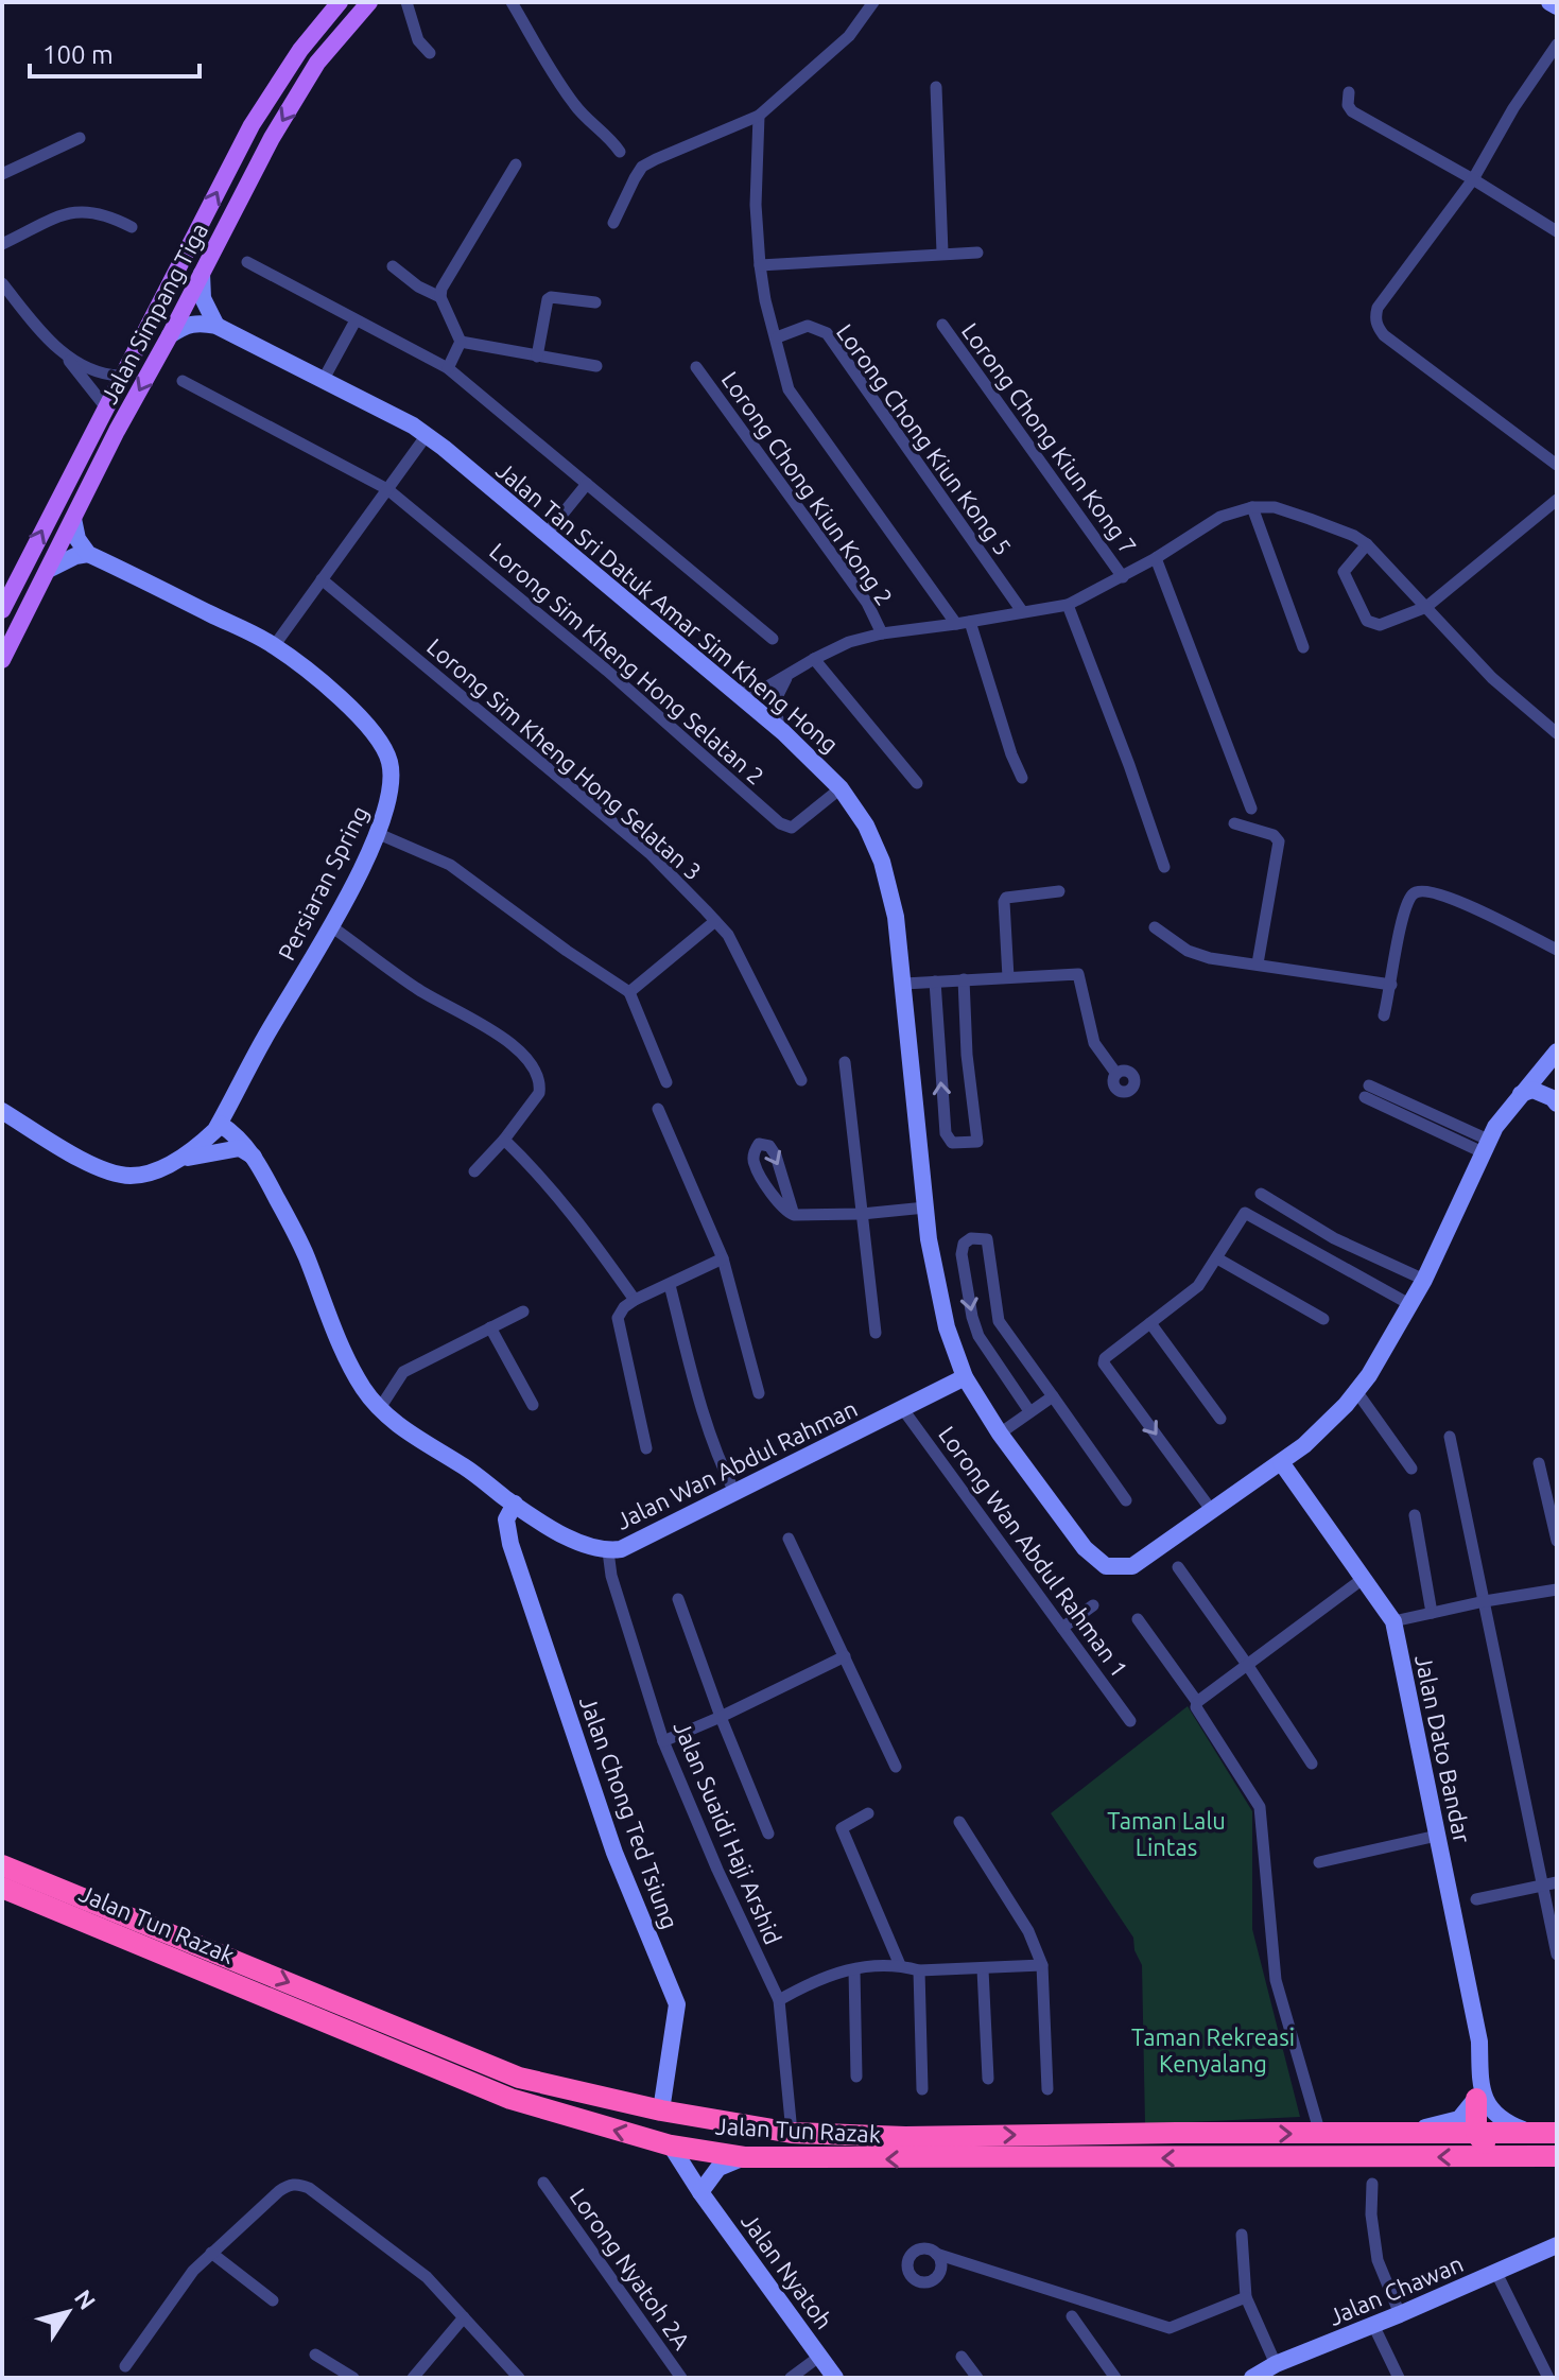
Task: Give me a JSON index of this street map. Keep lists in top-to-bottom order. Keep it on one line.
{"streets":{"highway":["Jalan Tun Razak"],"main road":["Jalan Simpang Tiga"],"street":["Lorong Chong Kiun Kong 7","Lorong Chong Kiun Kong 5","Lorong Chong Kiun Kong 2","Jalan Tan Sri Datuk Amar Sim Kheng Hong","Lorong Sim Kheng Hong Selatan 2","Lorong Sim Kheng Hong Selatan 3","Persiaran Spring","Jalan Wan Abdul Rahman","Lorong Wan Abdul Rahman 1","Jalan Dato Bandar","Jalan Chong Ted Tsiung","Jalan Suaidi Haji Arshid","Lorong Nyatoh 2A","Jalan Nyatoh","Jalan Chawan"]},"crossings":[["Jalan Tan Sri Datuk Amar Sim Kheng Hong","Lorong Sim Kheng Hong Selatan 2"],["Jalan Tan Sri Datuk Amar Sim Kheng Hong","Jalan Wan Abdul Rahman"],["Jalan Tan Sri Datuk Amar Sim Kheng Hong","Jalan Dato Bandar"],["Persiaran Spring","Jalan Wan Abdul Rahman"],["Jalan Wan Abdul Rahman","Lorong Wan Abdul Rahman 1"],["Jalan Wan Abdul Rahman","Jalan Chong Ted Tsiung"],["Jalan Wan Abdul Rahman","Jalan Suaidi Haji Arshid"],["Jalan Chong Ted Tsiung","Jalan Tun Razak"],["Jalan Suaidi Haji Arshid","Jalan Tun Razak"],["Jalan Tun Razak","Jalan Nyatoh"]],"parks":["Taman Lalu Lintas","Taman Rekreasi Kenyalang"],"scale_bar":"100 m","north":"top right"}
